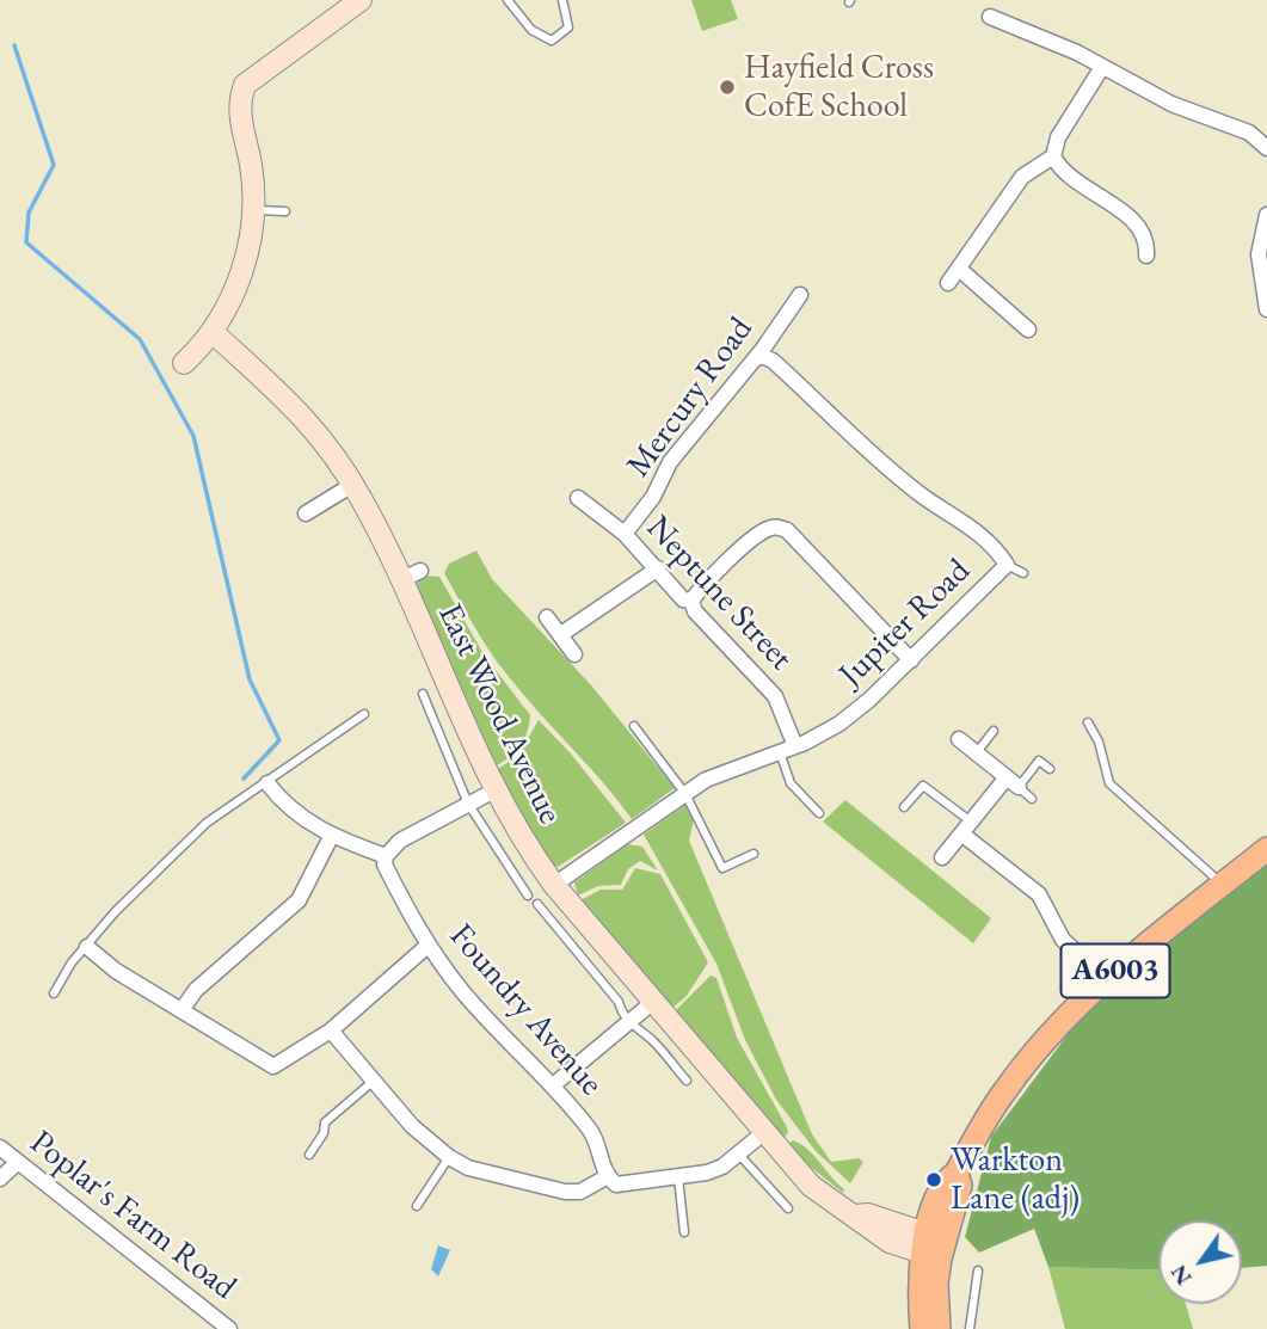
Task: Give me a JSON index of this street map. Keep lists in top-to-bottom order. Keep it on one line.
{"streets":{"main road":["A6003"],"street":["Mercury Road","Neptune Street","Jupiter Road","East Wood Avenue","Foundry Avenue","Poplar's Farm Road"]},"crossings":[["Mercury Road","Neptune Street"],["Mercury Road","Jupiter Road"],["Neptune Street","Jupiter Road"],["Jupiter Road","East Wood Avenue"],["East Wood Avenue","A6003"]],"places":["Hayfield Cross CofE School","Warkton Lane (adj)"],"north":"bottom left"}
